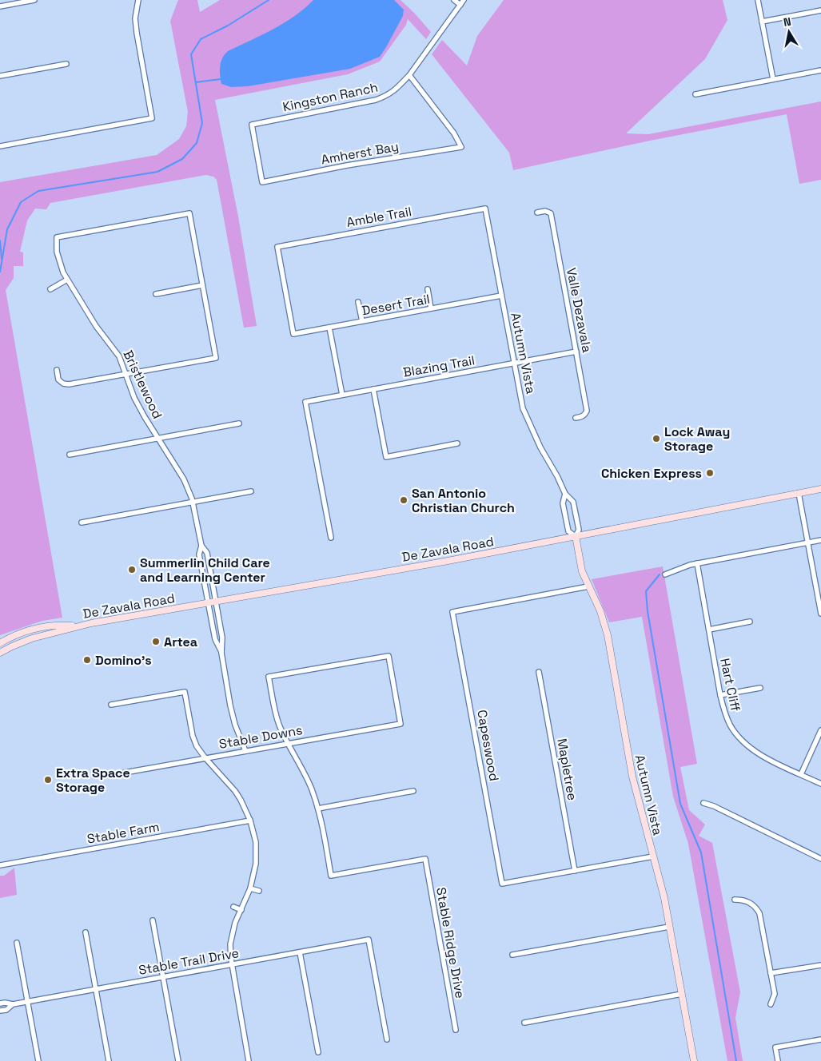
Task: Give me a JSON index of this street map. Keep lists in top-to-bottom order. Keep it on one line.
{"streets":{"main road":["Autumn Vista","De Zavala Road"],"street":["Kingston Ranch","Amherst Bay","Amble Trail","Desert Trail","Valle Dezavala","Blazing Trail","Bristlewood","Hart Cliff","Stable Downs","Capeswood","Mapletree","Stable Farm","Stable Ridge Drive","Stable Trail Drive"]},"crossings":[["Kingston Ranch","Amherst Bay"],["Amble Trail","Desert Trail"],["Amble Trail","Autumn Vista"],["Desert Trail","Autumn Vista"],["Valle Dezavala","Blazing Trail"],["Autumn Vista","Blazing Trail"],["Autumn Vista","De Zavala Road"],["Autumn Vista","Capeswood"],["Bristlewood","De Zavala Road"],["Capeswood","Mapletree"]],"places":["Lock Away Storage","Chicken Express","San Antonio Christian Church","Summerlin Child Care and Learning Center","Artea","Domino's","Extra Space Storage"],"north":"top"}
